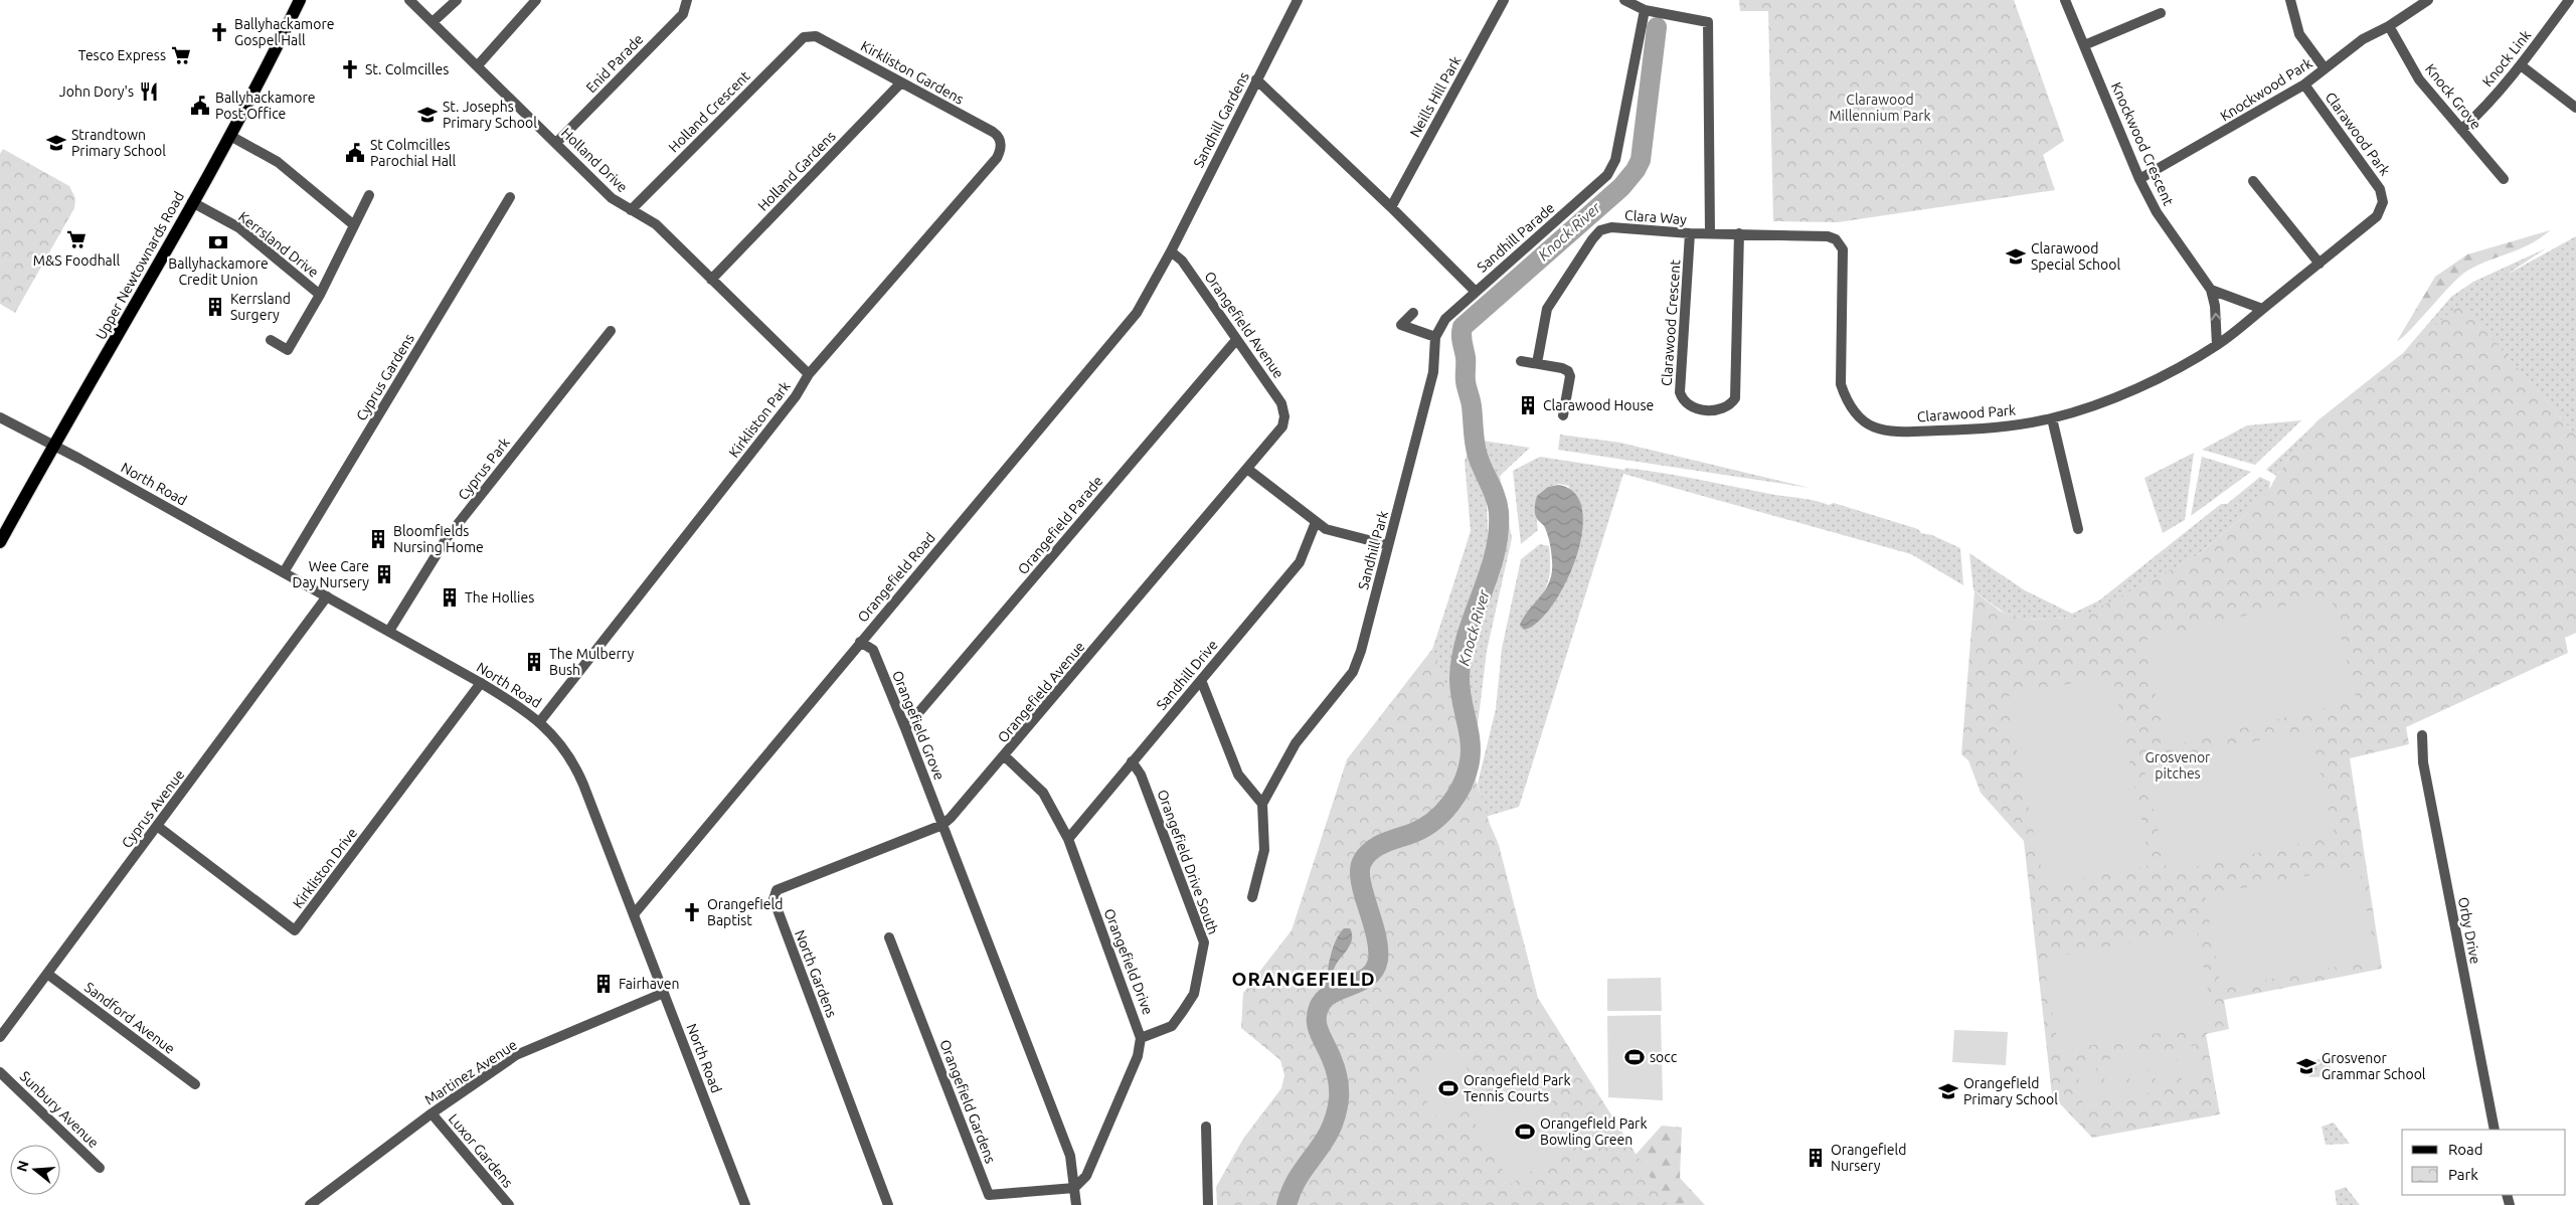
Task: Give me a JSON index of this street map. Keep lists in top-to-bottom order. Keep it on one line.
{"streets":{"main road":["Upper Newtownards Road"],"street":["Knock Link","Enid Parade","Kirkliston Gardens","Knockwood Park","Neills Hill Park","Knock Grove","Holland Crescent","Sandhill Gardens","Clarawood Park","Knockwood Crescent","Holland Drive","Holland Gardens","Clara Way","Sandhill Parade","Kerrsland Drive","Clarawood Crescent","Orangefield Avenue","Cyprus Gardens","Kirkliston Park","Cyprus Park","North Road","Orangefield Parade","Sandhill Park","Orangefield Road","Sandhill Drive","Orangefield Grove","Cyprus Avenue","Orangefield Drive South","Kirkliston Drive","Orby Drive","Orangefield Drive","North Gardens","Sandford Avenue","Martinez Avenue","Orangefield Gardens","Sunbury Avenue","Luxor Gardens"]},"crossings":[["Knock Link","Knock Grove"],["Enid Parade","Holland Drive"],["Kirkliston Gardens","Holland Crescent"],["Kirkliston Gardens","Holland Gardens"],["Kirkliston Gardens","Kirkliston Park"],["Knockwood Park","Knock Grove"],["Knockwood Park","Clarawood Park"],["Knockwood Park","Knockwood Crescent"],["Neills Hill Park","Sandhill Parade"],["Holland Crescent","Holland Drive"],["Sandhill Gardens","Sandhill Parade"],["Sandhill Gardens","Orangefield Avenue"],["Sandhill Gardens","Orangefield Road"],["Clarawood Park","Knockwood Crescent"],["Clarawood Park","Clara Way"],["Clarawood Park","Clarawood Crescent"],["Holland Drive","Holland Gardens"],["Holland Drive","Kirkliston Park"],["Clara Way","Clarawood Crescent"],["Kerrsland Drive","Upper Newtownards Road"],["Upper Newtownards Road","North Road"],["Orangefield Avenue","Orangefield Parade"],["Orangefield Avenue","Orangefield Road"],["Orangefield Avenue","Orangefield Grove"],["Orangefield Avenue","Orangefield Drive"],["Orangefield Avenue","North Gardens"],["Cyprus Gardens","North Road"],["Kirkliston Park","North Road"],["Cyprus Park","North Road"],["North Road","Orangefield Road"],["North Road","Cyprus Avenue"],["North Road","Kirkliston Drive"],["North Road","Martinez Avenue"],["Orangefield Parade","Orangefield Grove"],["Orangefield Road","Orangefield Grove"],["Sandhill Drive","Orangefield Drive South"],["Sandhill Drive","Orangefield Drive"],["Orangefield Grove","North Gardens"],["Cyprus Avenue","Kirkliston Drive"],["Cyprus Avenue","Sandford Avenue"],["Orangefield Drive South","Orangefield Drive"],["Orangefield Drive","Orangefield Gardens"],["Martinez Avenue","Luxor Gardens"]],"districts":["ORANGEFIELD"],"water":["Knock River"],"parks":["Clarawood Millennium Park","Grosvenor pitches"],"places":{"church":["Ballyhackamore Gospel Hall","St. Colmcilles","Orangefield Baptist"],"supermarket":["Tesco Express","M&S Foodhall"],"restaurant":["John Dory's"],"public building":["Ballyhackamore Post Office","St Colmcilles Parochial Hall"],"school or university":["St. Josephs Primary School","Strandtown Primary School","Clarawood Special School","Grosvenor Grammar School","Orangefield Primary School"],"bank":["Ballyhackamore Credit Union"],"building":["Kerrsland Surgery","Clarawood House","Bloomfields Nursing Home","Wee Care Day Nursery","The Hollies","The Mulberry Bush","Fairhaven","Orangefield Nursery"],"sports":["socc","Orangefield Park Tennis Courts","Orangefield Park Bowling Green"]},"legend":["Road","Park"],"north":"left"}
